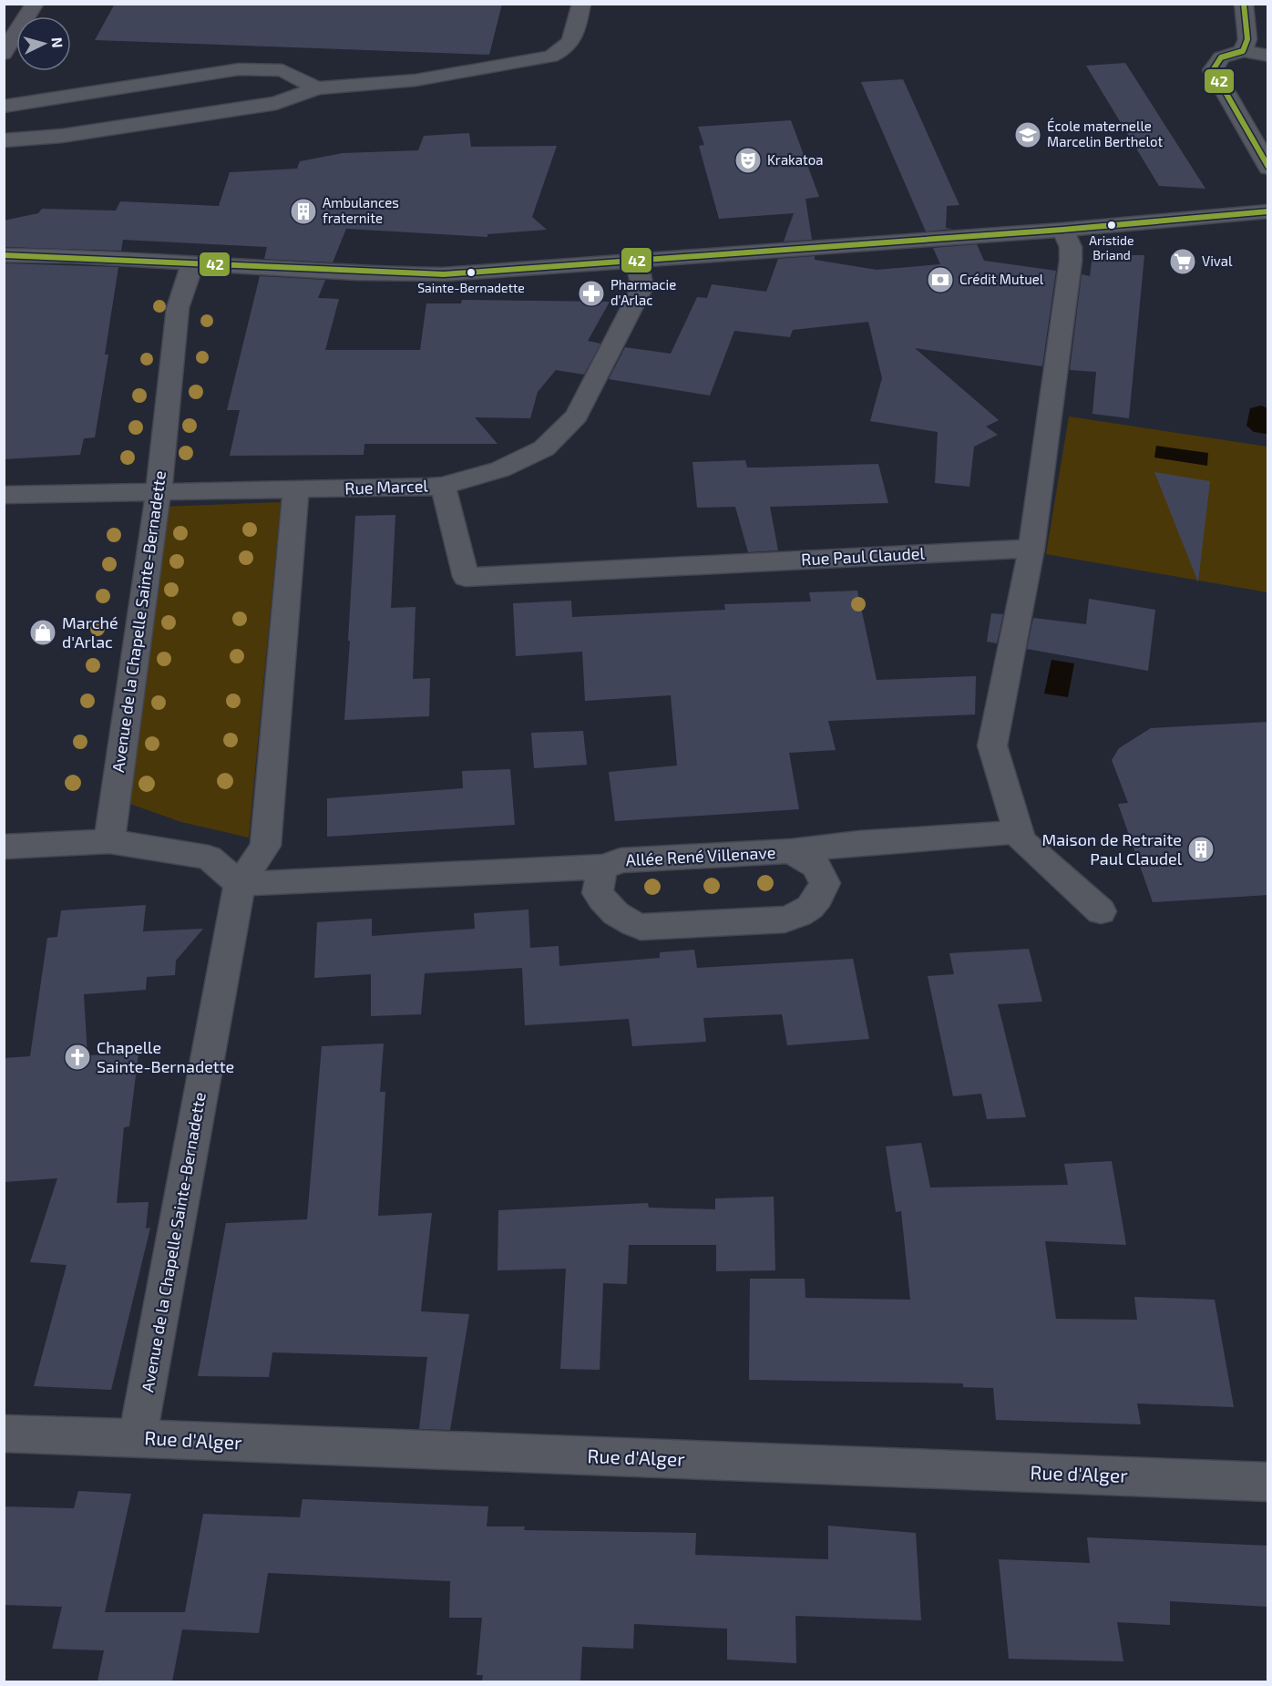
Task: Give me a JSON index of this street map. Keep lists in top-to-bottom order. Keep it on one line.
{"streets":{"street":["Rue Marcel","Rue Paul Claudel","Avenue de la Chapelle Sainte-Bernadette","Allée René Villenave","Rue d'Alger"]},"crossings":[["Rue Marcel","Rue Paul Claudel"],["Rue Marcel","Avenue de la Chapelle Sainte-Bernadette"],["Avenue de la Chapelle Sainte-Bernadette","Allée René Villenave"],["Avenue de la Chapelle Sainte-Bernadette","Rue d'Alger"]],"places":{"school or university":["École maternelle Marcelin Berthelot"],"theatre":["Krakatoa"],"building":["Ambulances fraternite","Maison de Retraite Paul Claudel"],"other":["Aristide Briand","Sainte-Bernadette"],"supermarket":["Vival"],"bank":["Crédit Mutuel"],"pharmacy":["Pharmacie d'Arlac"],"shop":["Marché d'Arlac"],"church":["Chapelle Sainte-Bernadette"]},"lines":["transit line 42"],"north":"right"}
